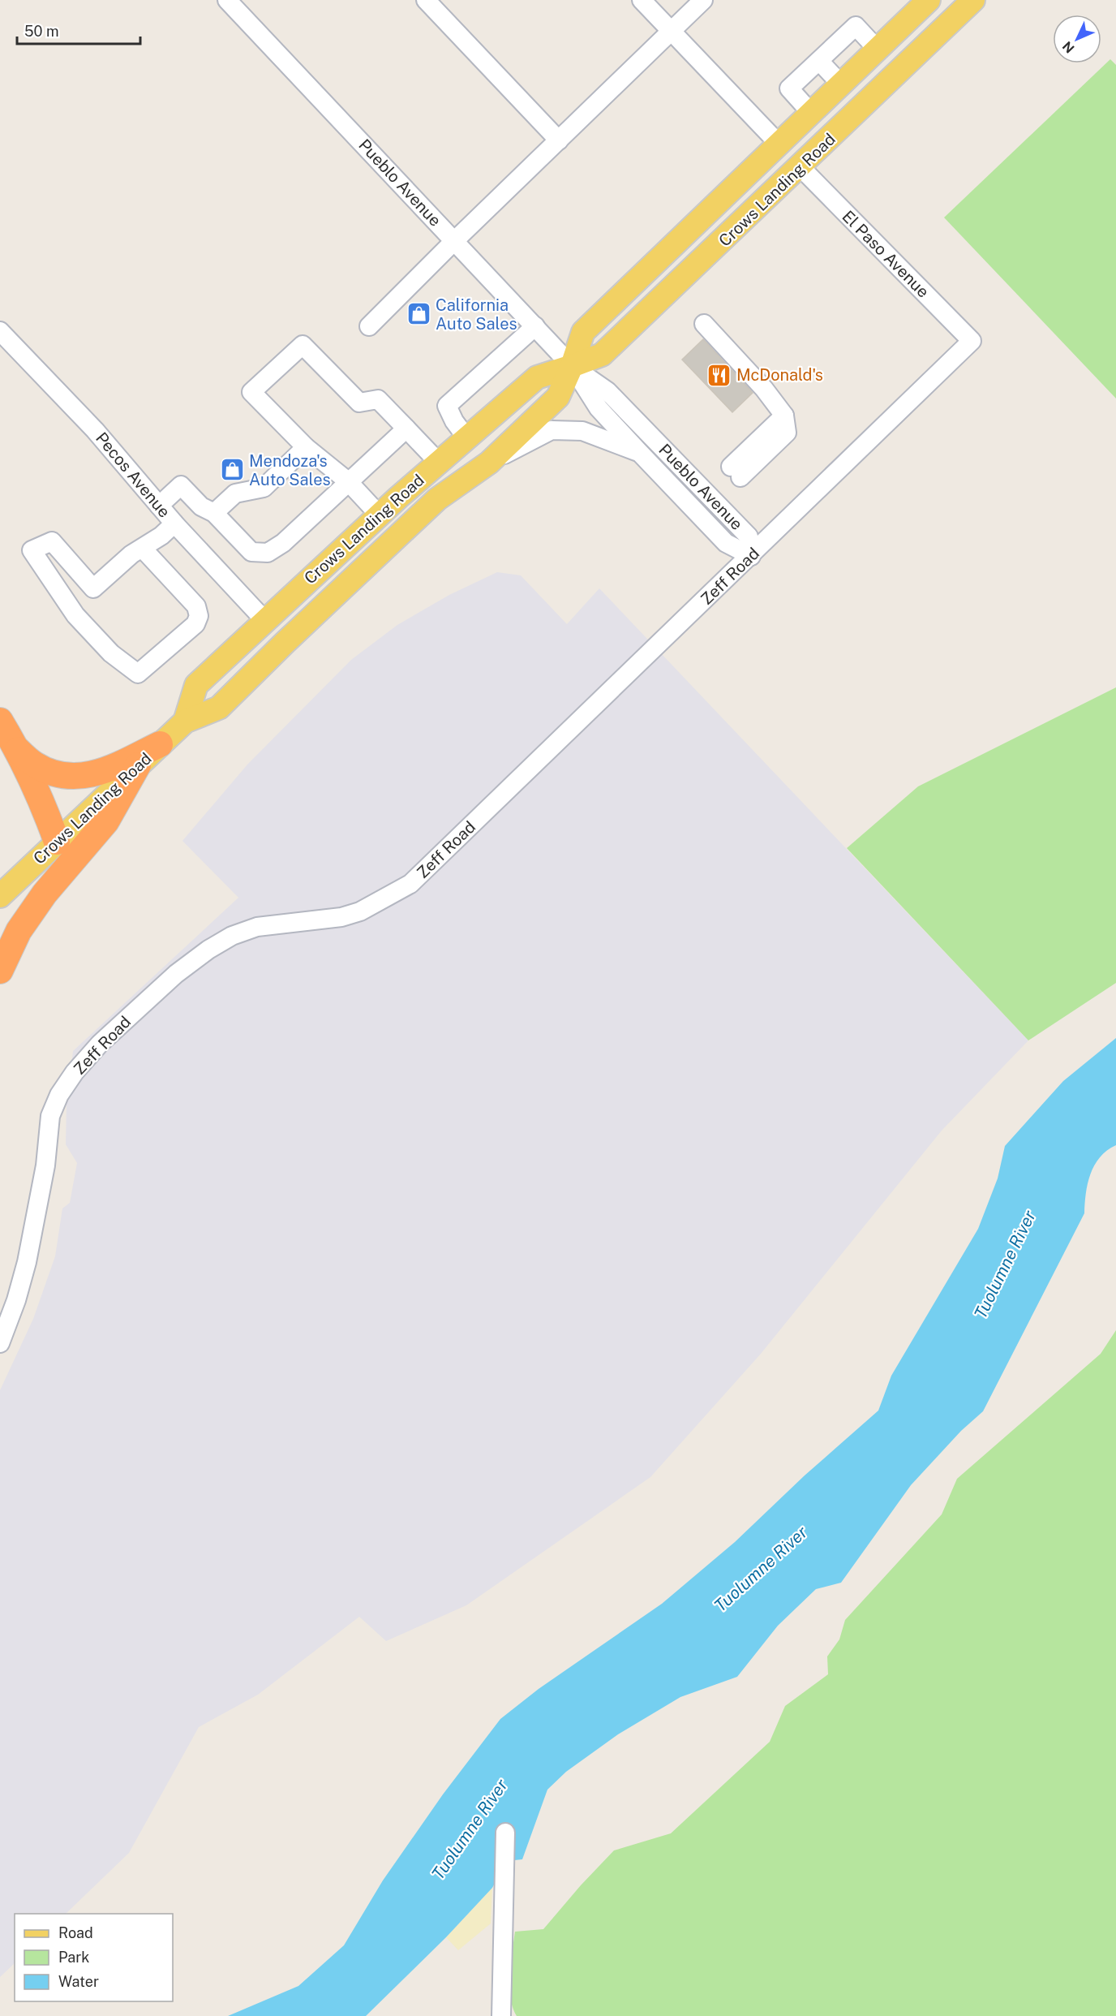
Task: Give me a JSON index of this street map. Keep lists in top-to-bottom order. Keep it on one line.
{"streets":{"main road":["Crows Landing Road"],"street":["Pueblo Avenue","El Paso Avenue","Pecos Avenue","Zeff Road"]},"crossings":[["Pueblo Avenue","Crows Landing Road"],["Pueblo Avenue","Zeff Road"],["Crows Landing Road","El Paso Avenue"],["Crows Landing Road","Pecos Avenue"],["El Paso Avenue","Zeff Road"]],"water":["Tuolumne River"],"places":{"shop":["California Auto Sales","Mendoza's Auto Sales"],"restaurant":["McDonald's"]},"legend":["Road","Park","Water"],"scale_bar":"50 m","north":"bottom left"}
